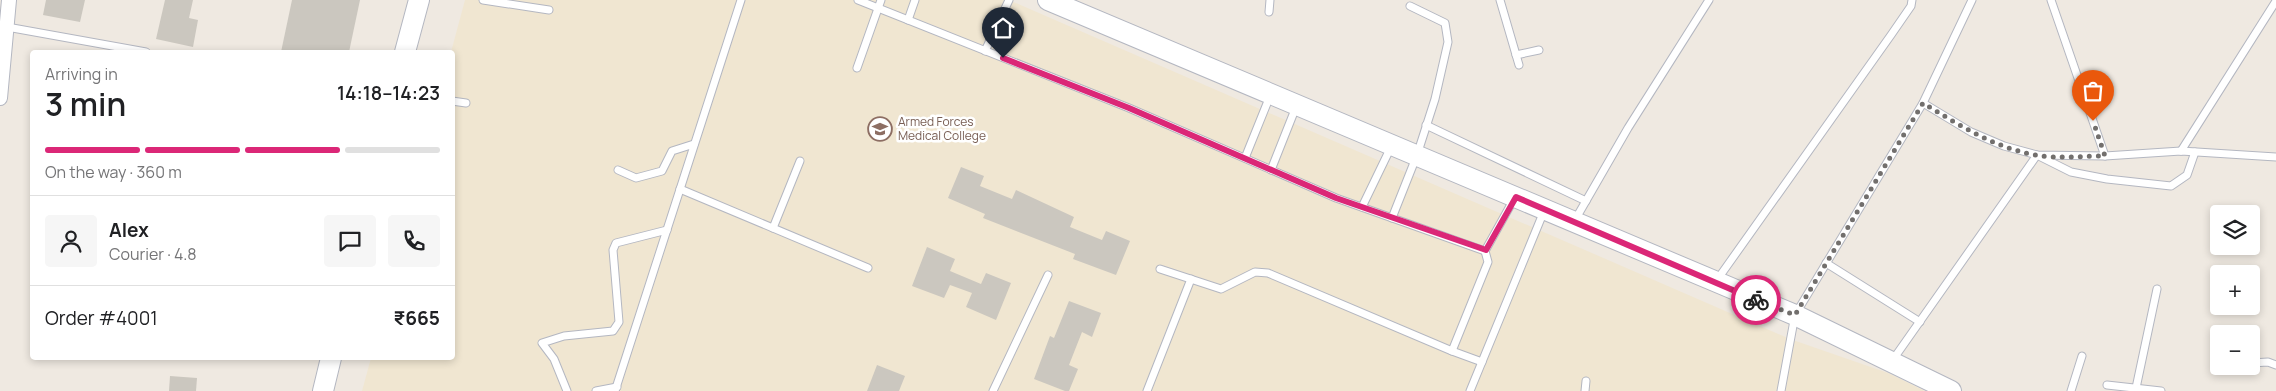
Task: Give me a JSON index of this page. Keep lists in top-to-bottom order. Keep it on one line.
{"places":{"school or university":["Armed Forces Medical College"]},"page":{"heading":["3 min","Arriving in","14:18–14:23"],"panel":["Alex","Courier · 4.8","Order #4001","₹665"],"bar":"On the way · 360 m","map_buttons":["+","−"]}}
